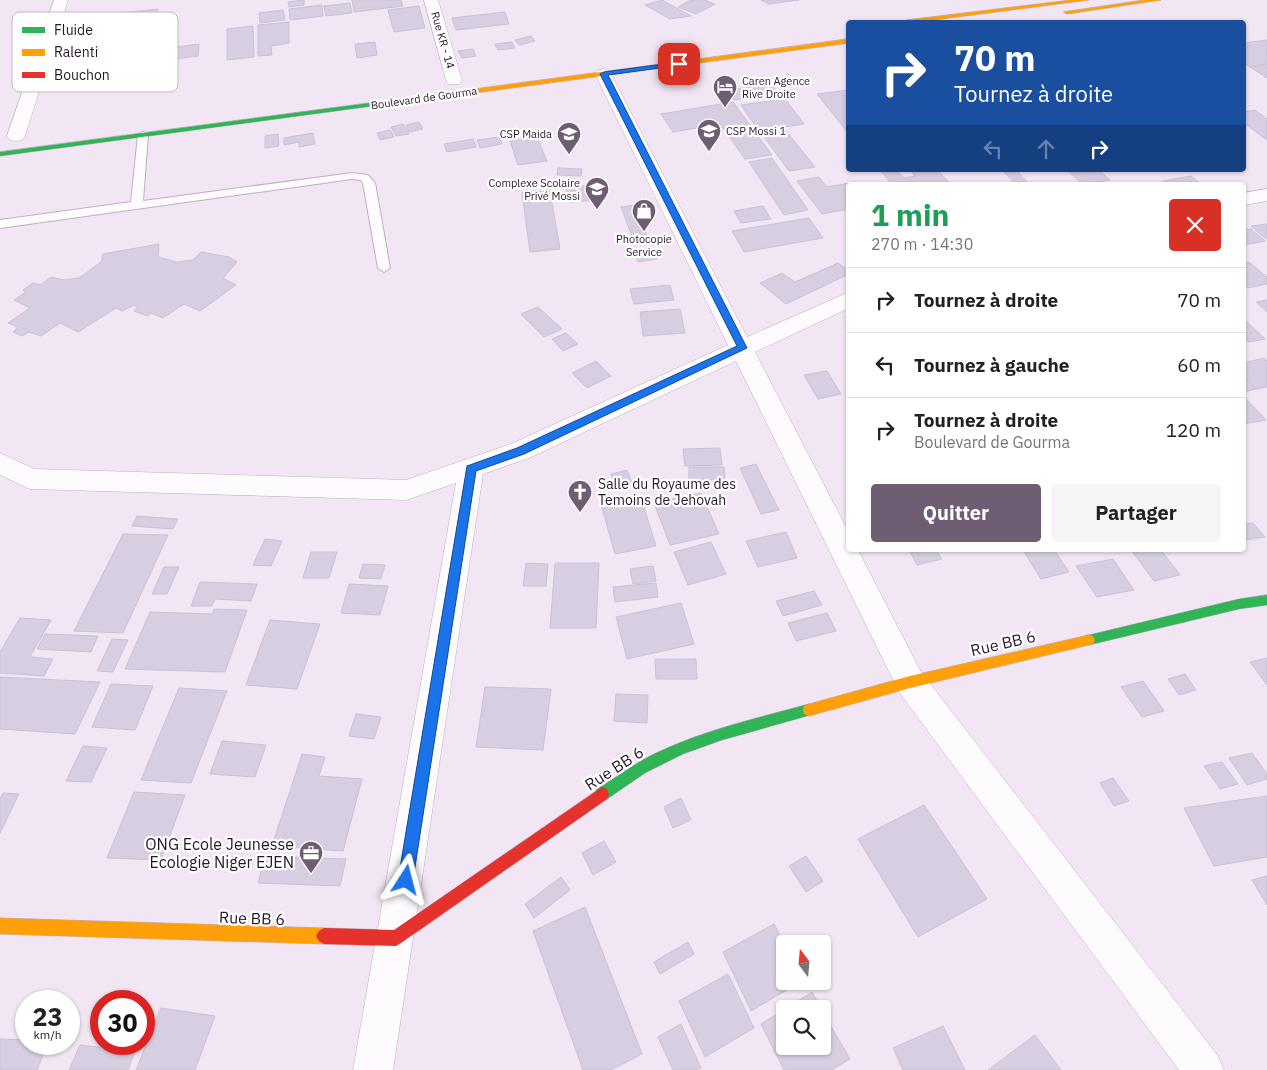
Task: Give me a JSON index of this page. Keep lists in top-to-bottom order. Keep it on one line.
{"streets":{"main road":["Boulevard de Gourma","Rue BB 6"],"street":["Rue KR - 14"]},"places":{"hotel":["Caren Agence Rive Droite"],"school or university":["CSP Mossi 1","CSP Maida","Complexe Scolaire Privé Mossi"],"shop":["Photocopie Service"],"church":["Salle du Royaume des Temoins de Jehovah"],"office":["ONG Ecole Jeunesse Ecologie Niger EJEN"]},"legend":["Fluide","Ralenti","Bouchon"],"north":"top","page":{"turn":["70 m","Tournez à droite"],"heading":["1 min","270 m · 14:30"],"list":[{"name":"Tournez à droite","value":"70 m"},{"name":"Tournez à gauche","value":"60 m"},{"name":"Tournez à droite","note":"Boulevard de Gourma","value":"120 m"}],"buttons":["Quitter","Partager"],"speed":"23 km/h","limit":"30"}}
